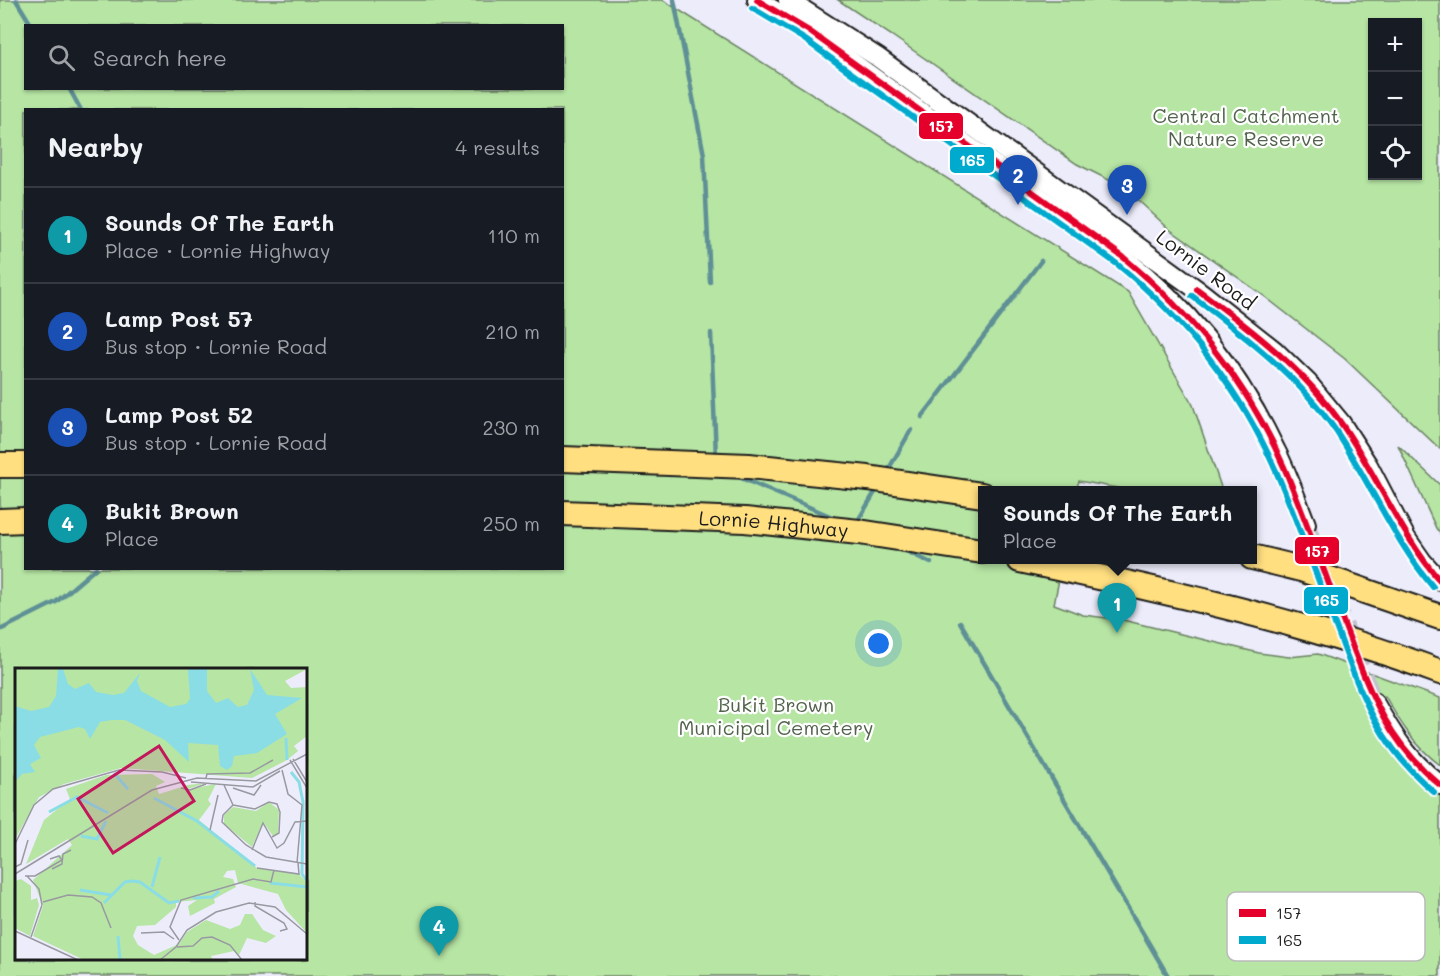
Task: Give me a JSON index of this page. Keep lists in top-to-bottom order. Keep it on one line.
{"streets":{"highway":["Lornie Highway"],"street":["Lornie Road"]},"parks":["Central Catchment Nature Reserve","Bukit Brown Municipal Cemetery"],"lines":["transit line 157","transit line 165"],"legend":["157","165"],"page":{"map_buttons":["+","−"],"search":"Search here","heading":["Nearby","4 results"],"pins":["2","3","1","4"],"list":[{"mark":"1","name":"Sounds Of The Earth","note":"Place · Lornie Highway","value":"110 m"},{"mark":"2","name":"Lamp Post 57","note":"Bus stop · Lornie Road","value":"210 m"},{"mark":"3","name":"Lamp Post 52","note":"Bus stop · Lornie Road","value":"230 m"},{"mark":"4","name":"Bukit Brown","note":"Place","value":"250 m"}],"popup":["Sounds Of The Earth","Place"]}}
